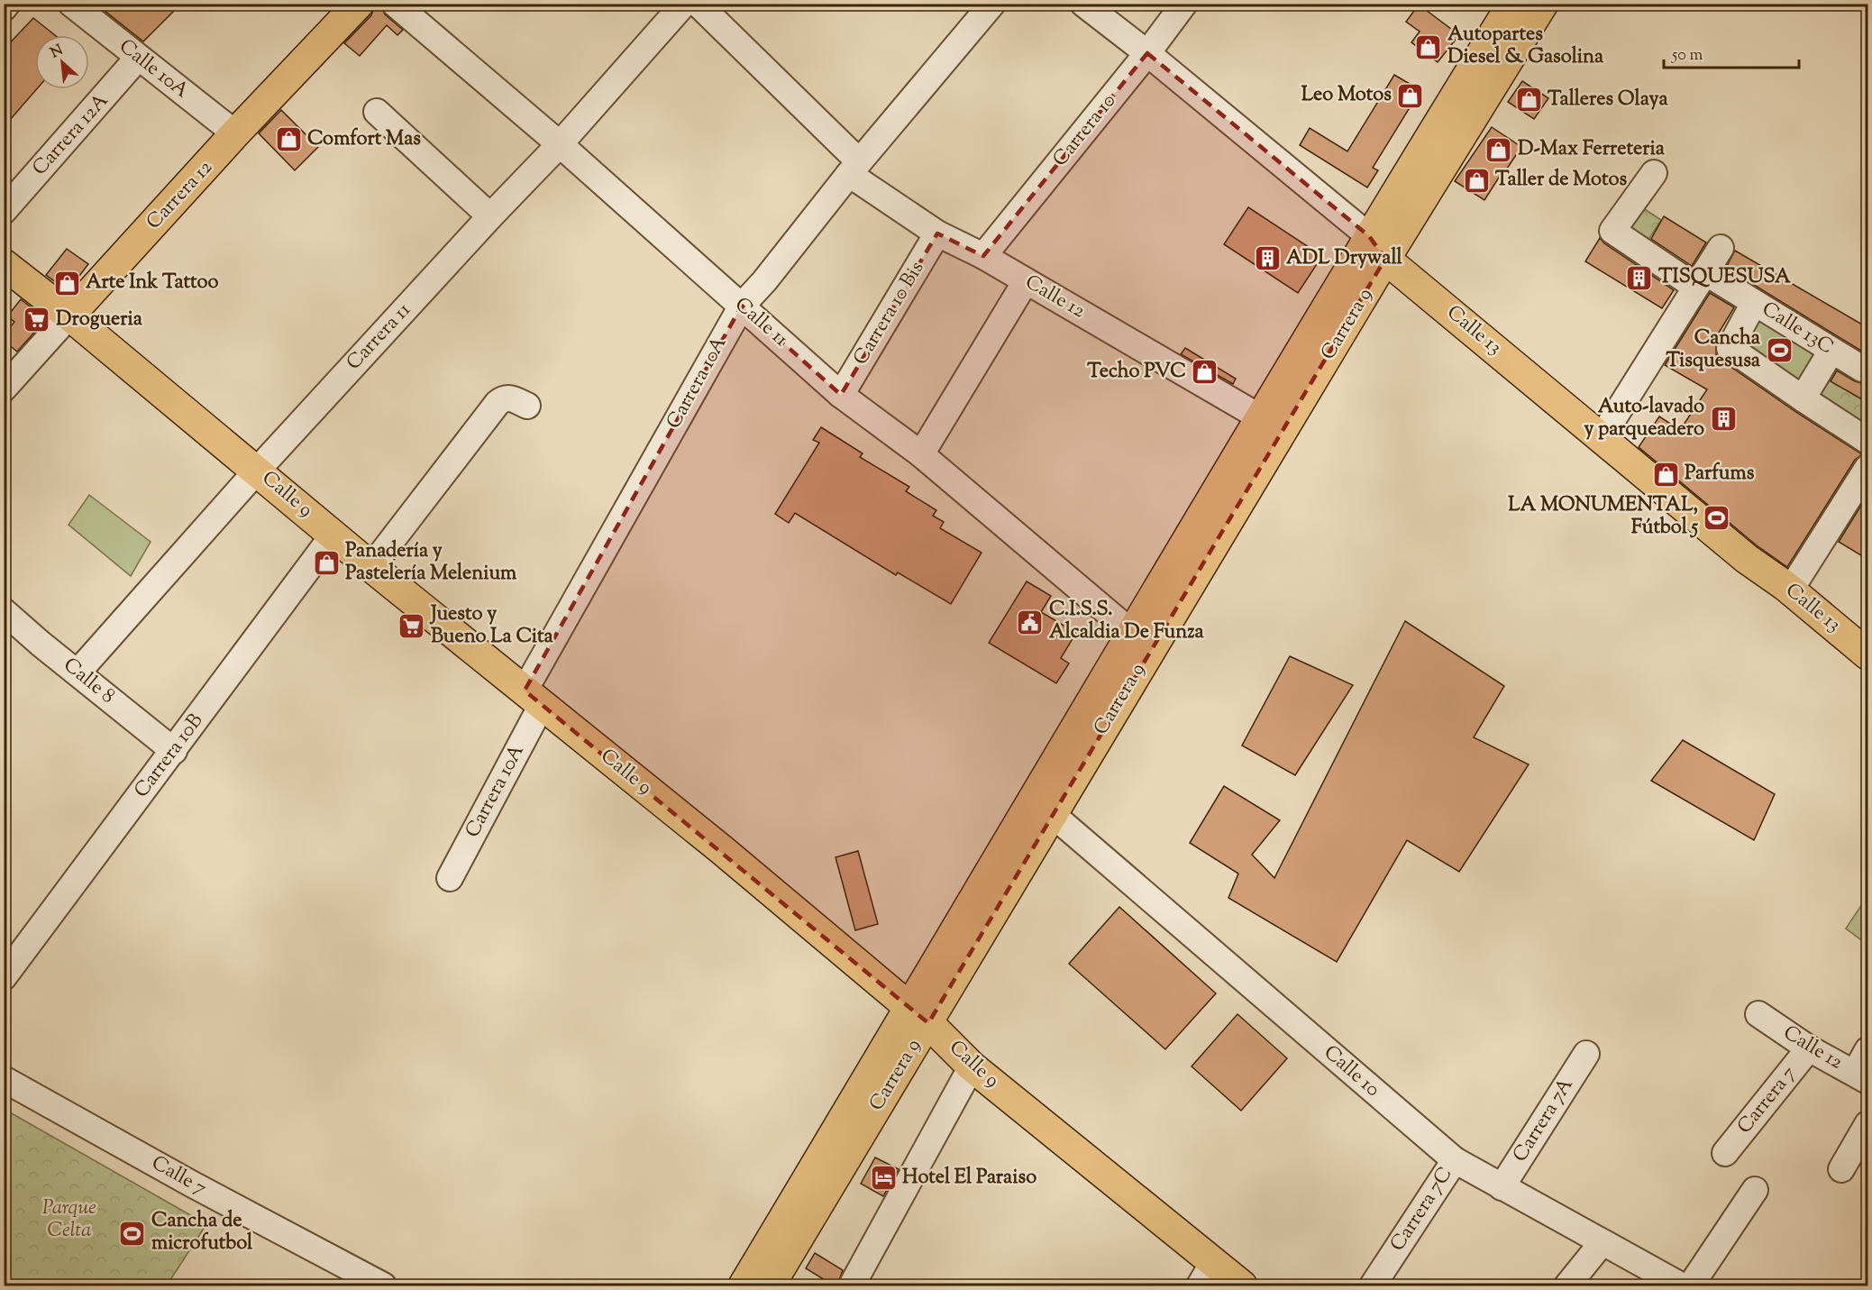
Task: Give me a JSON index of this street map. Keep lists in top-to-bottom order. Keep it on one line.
{"streets":{"main road":["Carrera 12","Carrera 9","Calle 13","Calle 9"],"street":["Calle 10A","Carrera 10","Carrera 12A","Calle 12","Carrera 10 Bis","Calle 11","Calle 13C","Carrera 11","Carrera 10A","Calle 8","Carrera 10B","Calle 10","Carrera 7","Carrera 7A","Calle 7","Carrera 7C"]},"crossings":[["Calle 10A","Carrera 12A"],["Calle 10A","Carrera 12"],["Carrera 10","Calle 12"],["Carrera 10","Calle 13"],["Carrera 12","Calle 9"],["Calle 12","Carrera 10 Bis"],["Calle 12","Carrera 9"],["Calle 12","Carrera 10A"],["Calle 12","Carrera 7"],["Carrera 10 Bis","Calle 11"],["Calle 11","Carrera 9"],["Calle 11","Carrera 11"],["Calle 11","Carrera 10A"],["Carrera 9","Calle 13"],["Carrera 9","Calle 9"],["Carrera 9","Calle 10"],["Carrera 11","Calle 9"],["Carrera 11","Calle 8"],["Carrera 10A","Calle 9"],["Calle 9","Carrera 10B"],["Calle 8","Carrera 10B"],["Calle 10","Carrera 7A"],["Calle 10","Carrera 7C"]],"parks":["Parque Celta"],"places":{"shop":["Autopartes Diesel & Gasolina","Leo Motos","Talleres Olaya","Comfort Mas","D-Max Ferreteria","Taller de Motos","Arte Ink Tattoo","Techo PVC","Parfums","Panadería y Pastelería Melenium"],"building":["ADL Drywall","TISQUESUSA","Auto-lavado y parqueadero"],"supermarket":["Drogueria","Juesto y Bueno La Cita"],"sports":["Cancha Tisquesusa","LA MONUMENTAL, Fútbol 5","Cancha de microfutbol"],"public building":["C.I.S.S. Alcaldia De Funza"],"hotel":["Hotel El Paraiso"]},"scale_bar":"50 m","north":"top left"}
